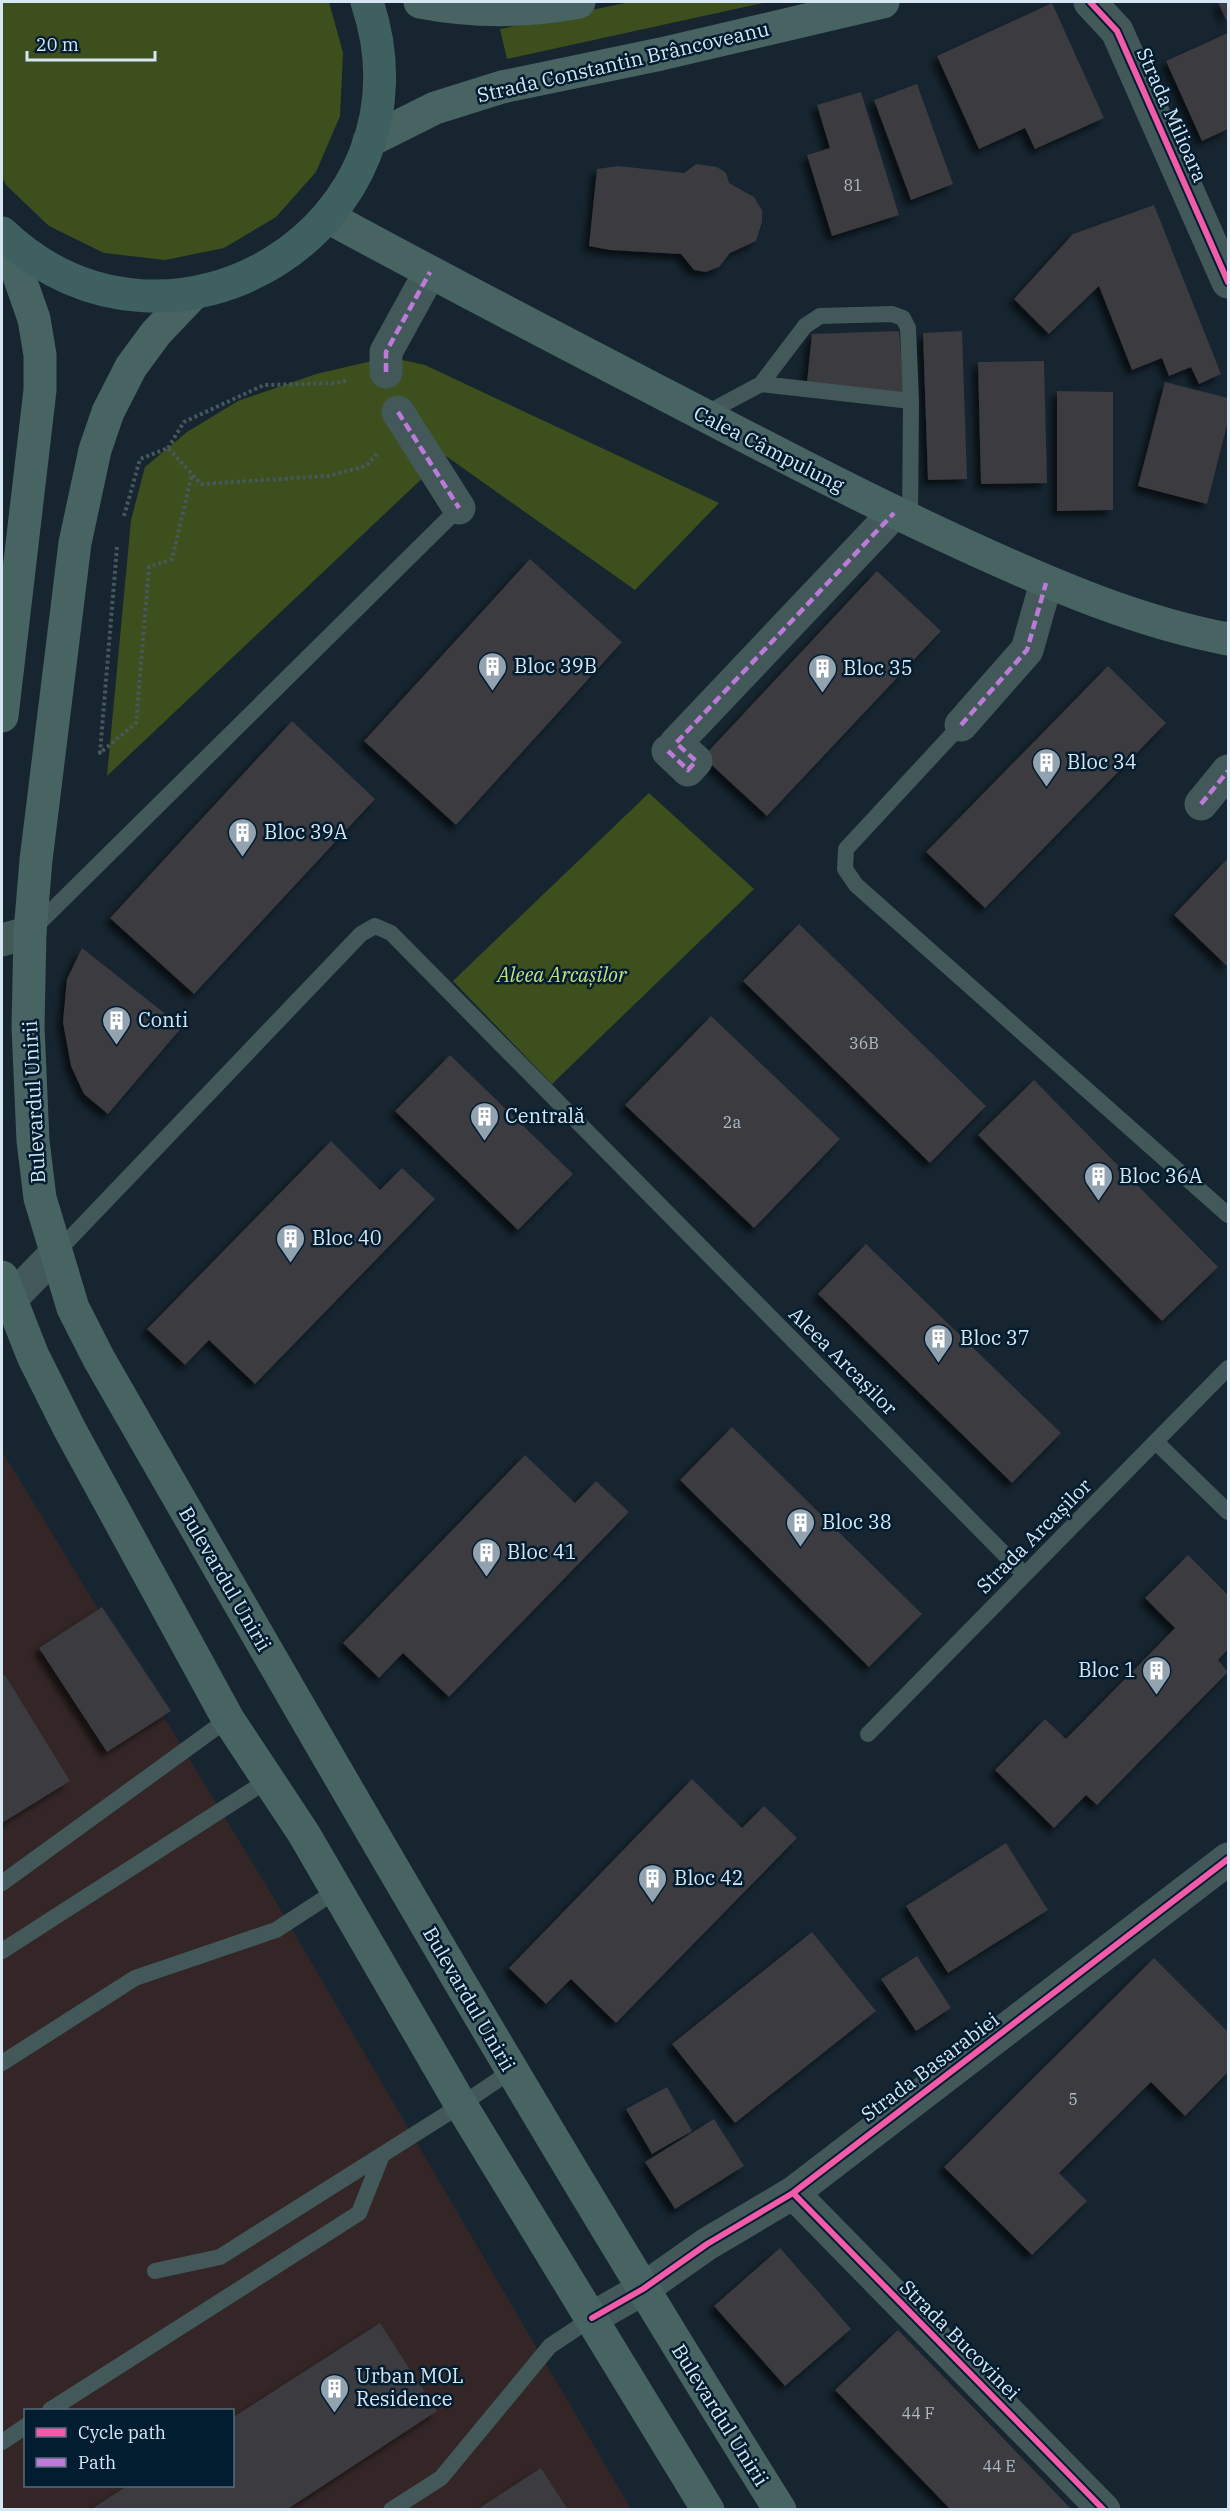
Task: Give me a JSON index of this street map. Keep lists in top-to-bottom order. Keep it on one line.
{"streets":{"main road":["Strada Constantin Brâncoveanu","Calea Câmpulung","Bulevardul Unirii"],"street":["Strada Milioara","Strada Basarabiei","Strada Bucovinei"],"lane":["Aleea Arcașilor","Strada Arcașilor"]},"crossings":[["Bulevardul Unirii","Aleea Arcașilor"],["Bulevardul Unirii","Strada Basarabiei"],["Aleea Arcașilor","Strada Arcașilor"],["Strada Basarabiei","Strada Bucovinei"]],"parks":["Aleea Arcașilor"],"places":{"building":["Bloc 39B","Bloc 35","Bloc 34","Bloc 39A","Conti","Centrală","Bloc 36A","Bloc 40","Bloc 37","Bloc 38","Bloc 41","Bloc 1","Bloc 42","Urban MOL Residence"]},"house_numbers":["81","36B","2a","5","44 F","44 E"],"legend":["Cycle path","Path"],"scale_bar":"20 m"}
